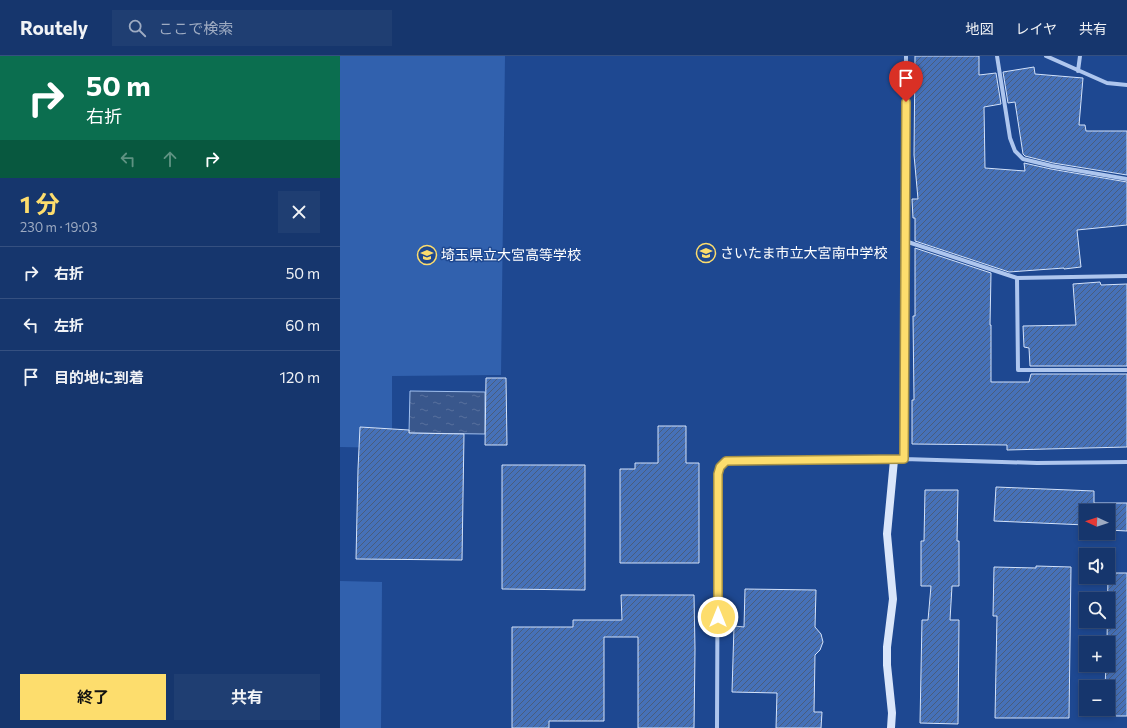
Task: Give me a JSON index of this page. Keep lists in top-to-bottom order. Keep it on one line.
{"places":{"school or university":["さいたま市立大宮南中学校","埼玉県立大宮高等学校"]},"north":"left","page":{"header":"Routely","search":"ここで検索","nav":["地図","レイヤ","共有"],"turn":["50 m","右折"],"heading":["1 分","230 m · 19:03"],"list":[{"name":"右折","value":"50 m"},{"name":"左折","value":"60 m"},{"name":"目的地に到着","value":"120 m"}],"map_buttons":["+","−"],"buttons":["終了","共有"]}}
